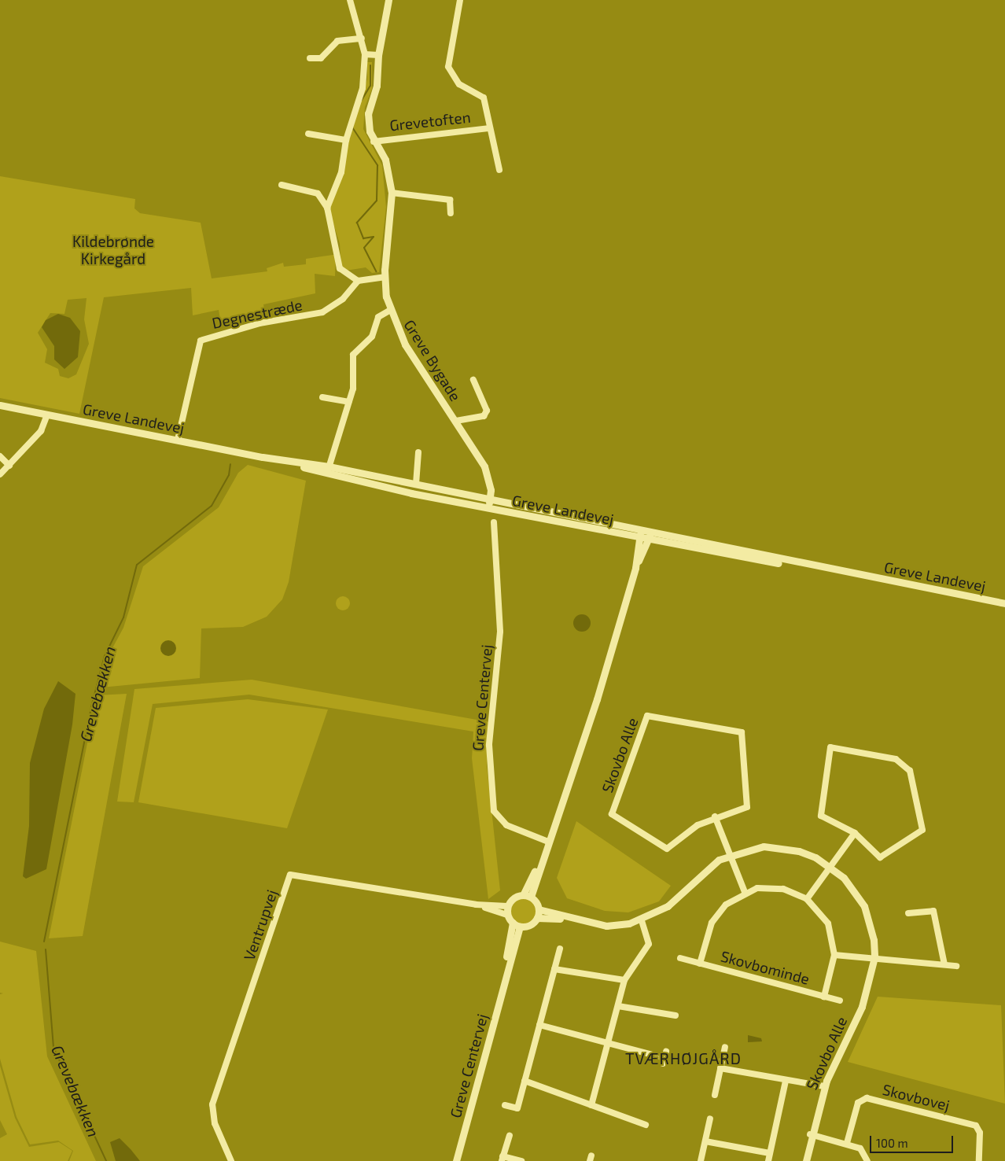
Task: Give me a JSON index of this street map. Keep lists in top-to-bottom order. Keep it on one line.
{"streets":{"street":["Grevetoften","Degnestræde","Greve Bygade","Greve Landevej","Greve Centervej","Skovbo Alle","Ventrupvej","Skovbominde","Skovbovej"]},"crossings":[["Grevetoften","Greve Bygade"],["Degnestræde","Greve Landevej"],["Greve Bygade","Greve Landevej"],["Greve Centervej","Skovbo Alle"],["Greve Centervej","Ventrupvej"],["Skovbo Alle","Ventrupvej"]],"districts":["TVÆRHØJGÅRD"],"water":["Grevebækken"],"parks":["Kildebrønde Kirkegård"],"scale_bar":"100 m"}
